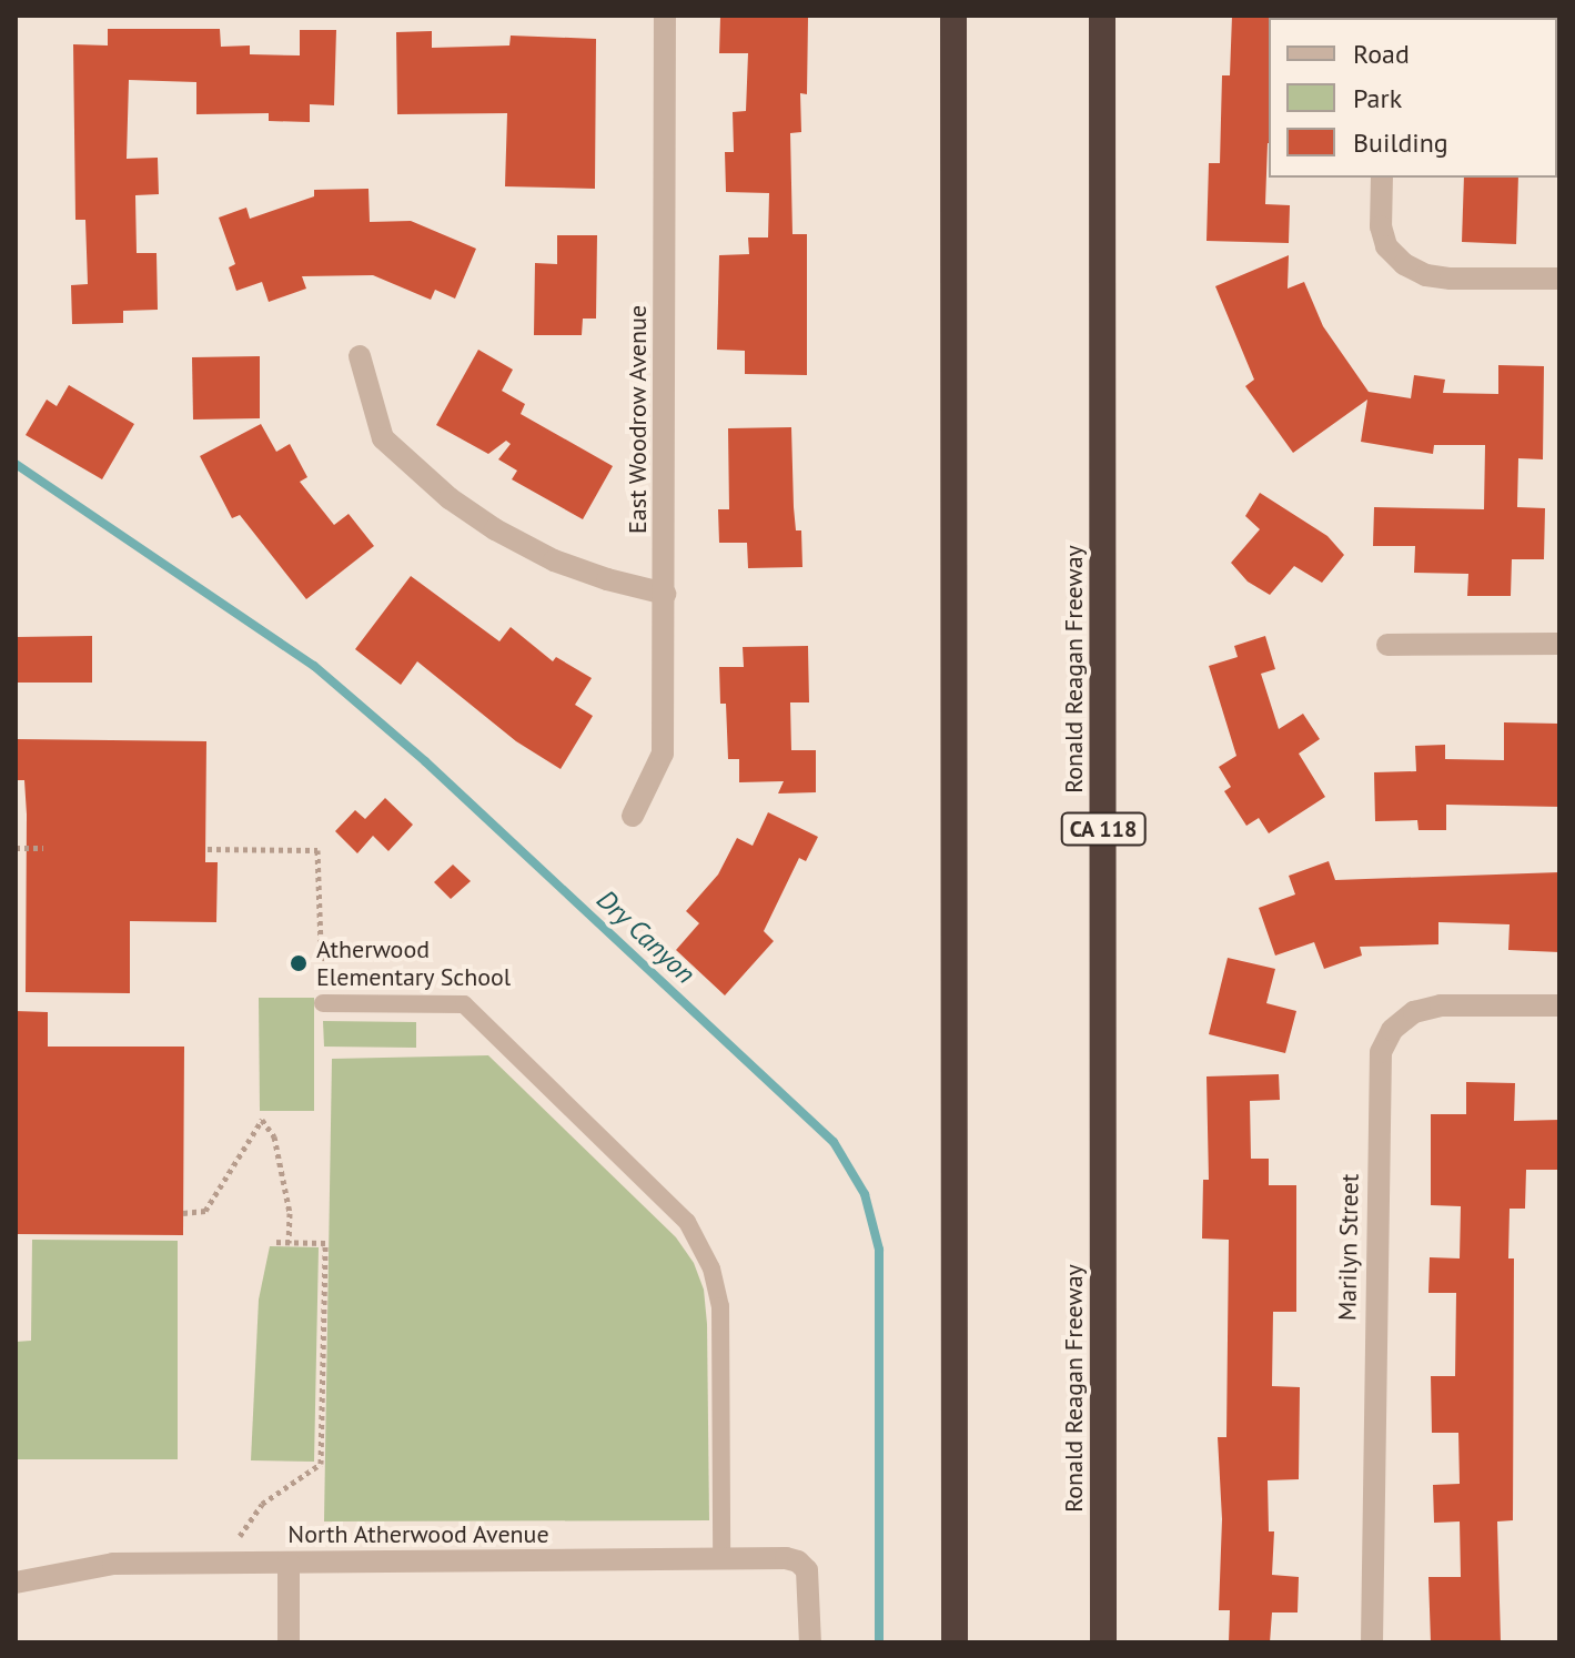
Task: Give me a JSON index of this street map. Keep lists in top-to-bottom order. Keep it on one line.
{"streets":{"highway":["Ronald Reagan Freeway","CA 118"],"street":["East Woodrow Avenue","Marilyn Street","North Atherwood Avenue"]},"water":["Dry Canyon"],"places":["Atherwood Elementary School"],"legend":["Road","Park","Building"]}
